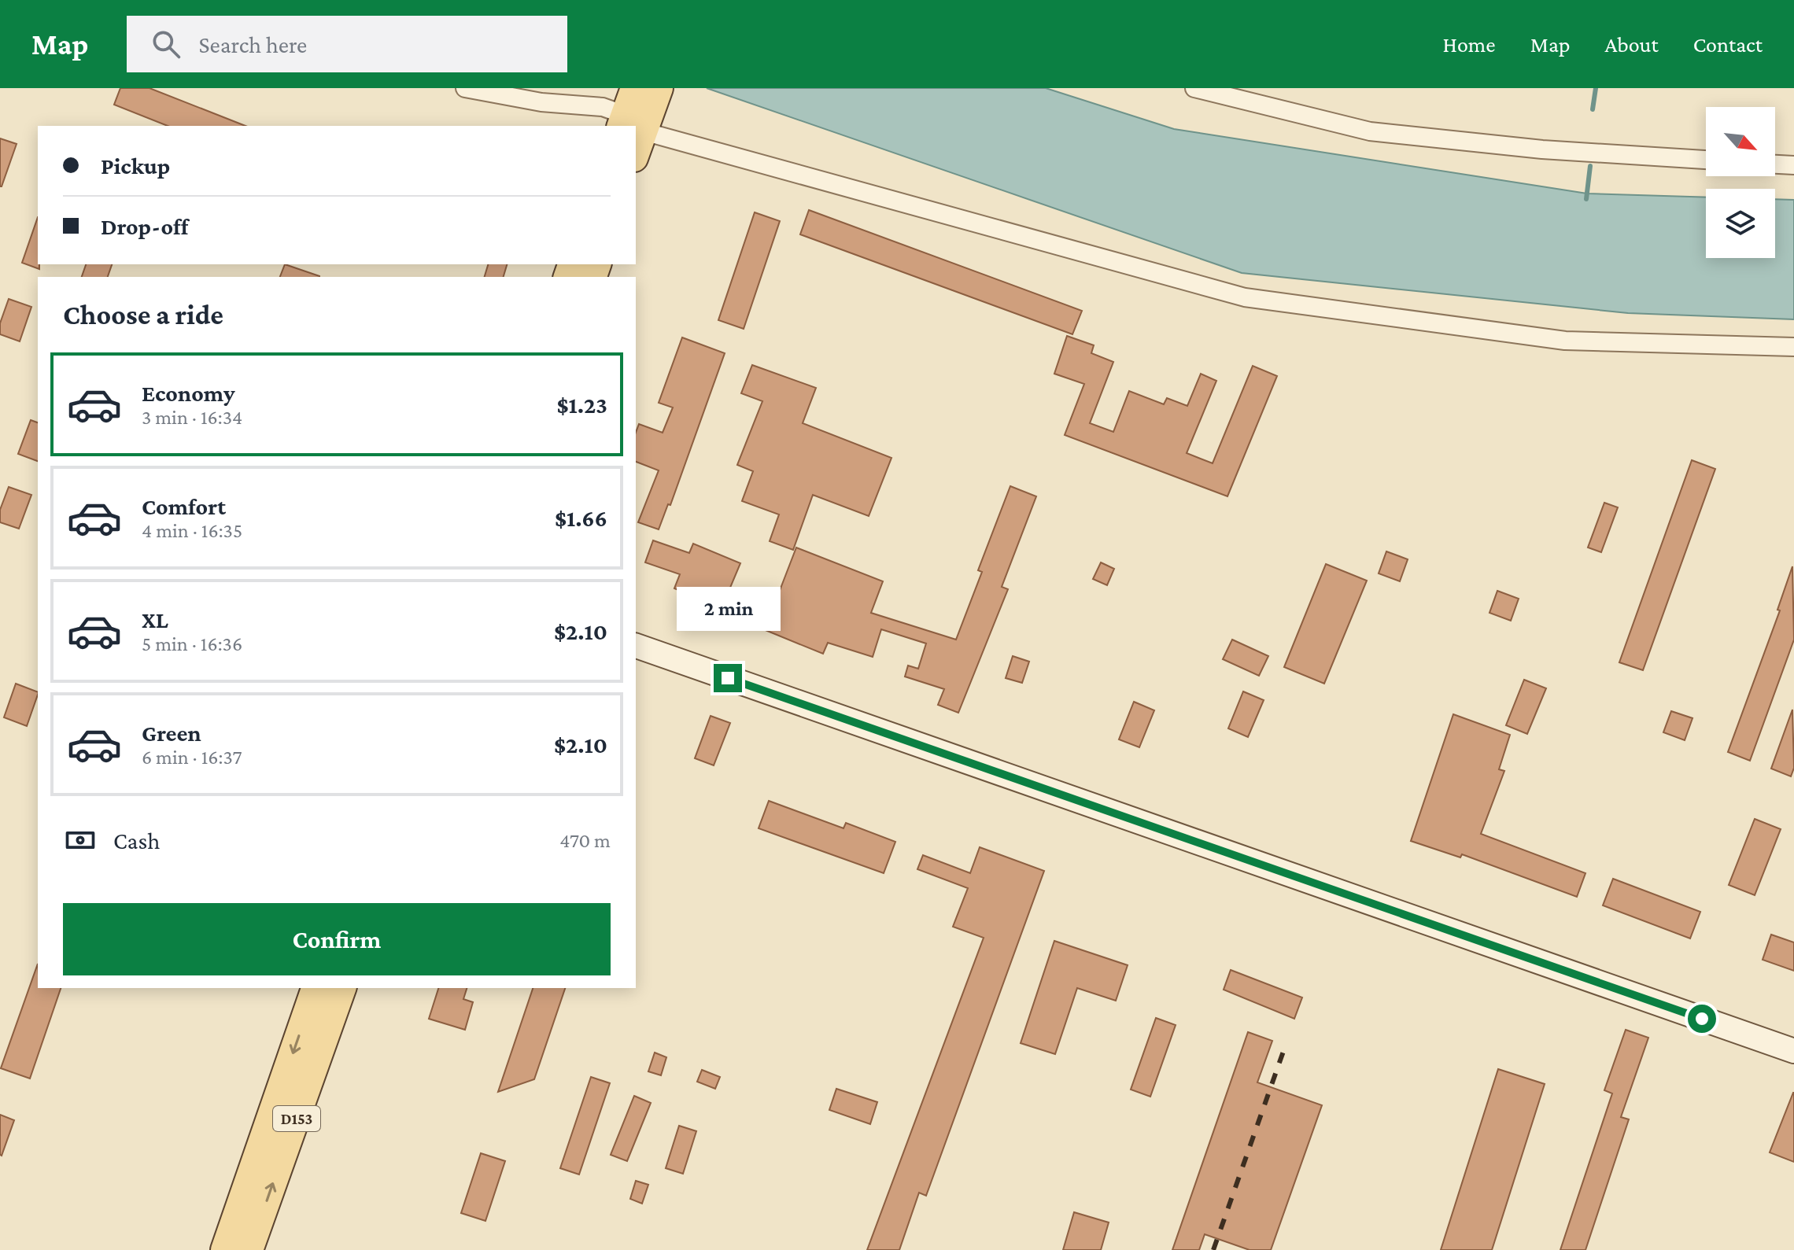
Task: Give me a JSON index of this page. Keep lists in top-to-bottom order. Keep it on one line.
{"streets":{"main road":["D153"]},"north":"bottom right","page":{"header":"Map","search":"Search here","nav":["Home","Map","About","Contact"],"banner":["Pickup","Drop-off"],"heading":"Choose a ride","list":[{"name":"Economy","note":"3 min · 16:34","value":"$1.23"},{"name":"Comfort","note":"4 min · 16:35","value":"$1.66"},{"name":"XL","note":"5 min · 16:36","value":"$2.10"},{"name":"Green","note":"6 min · 16:37","value":"$2.10"}],"bubble":"2 min","pay":["Cash","470 m"],"buttons":"Confirm"}}
